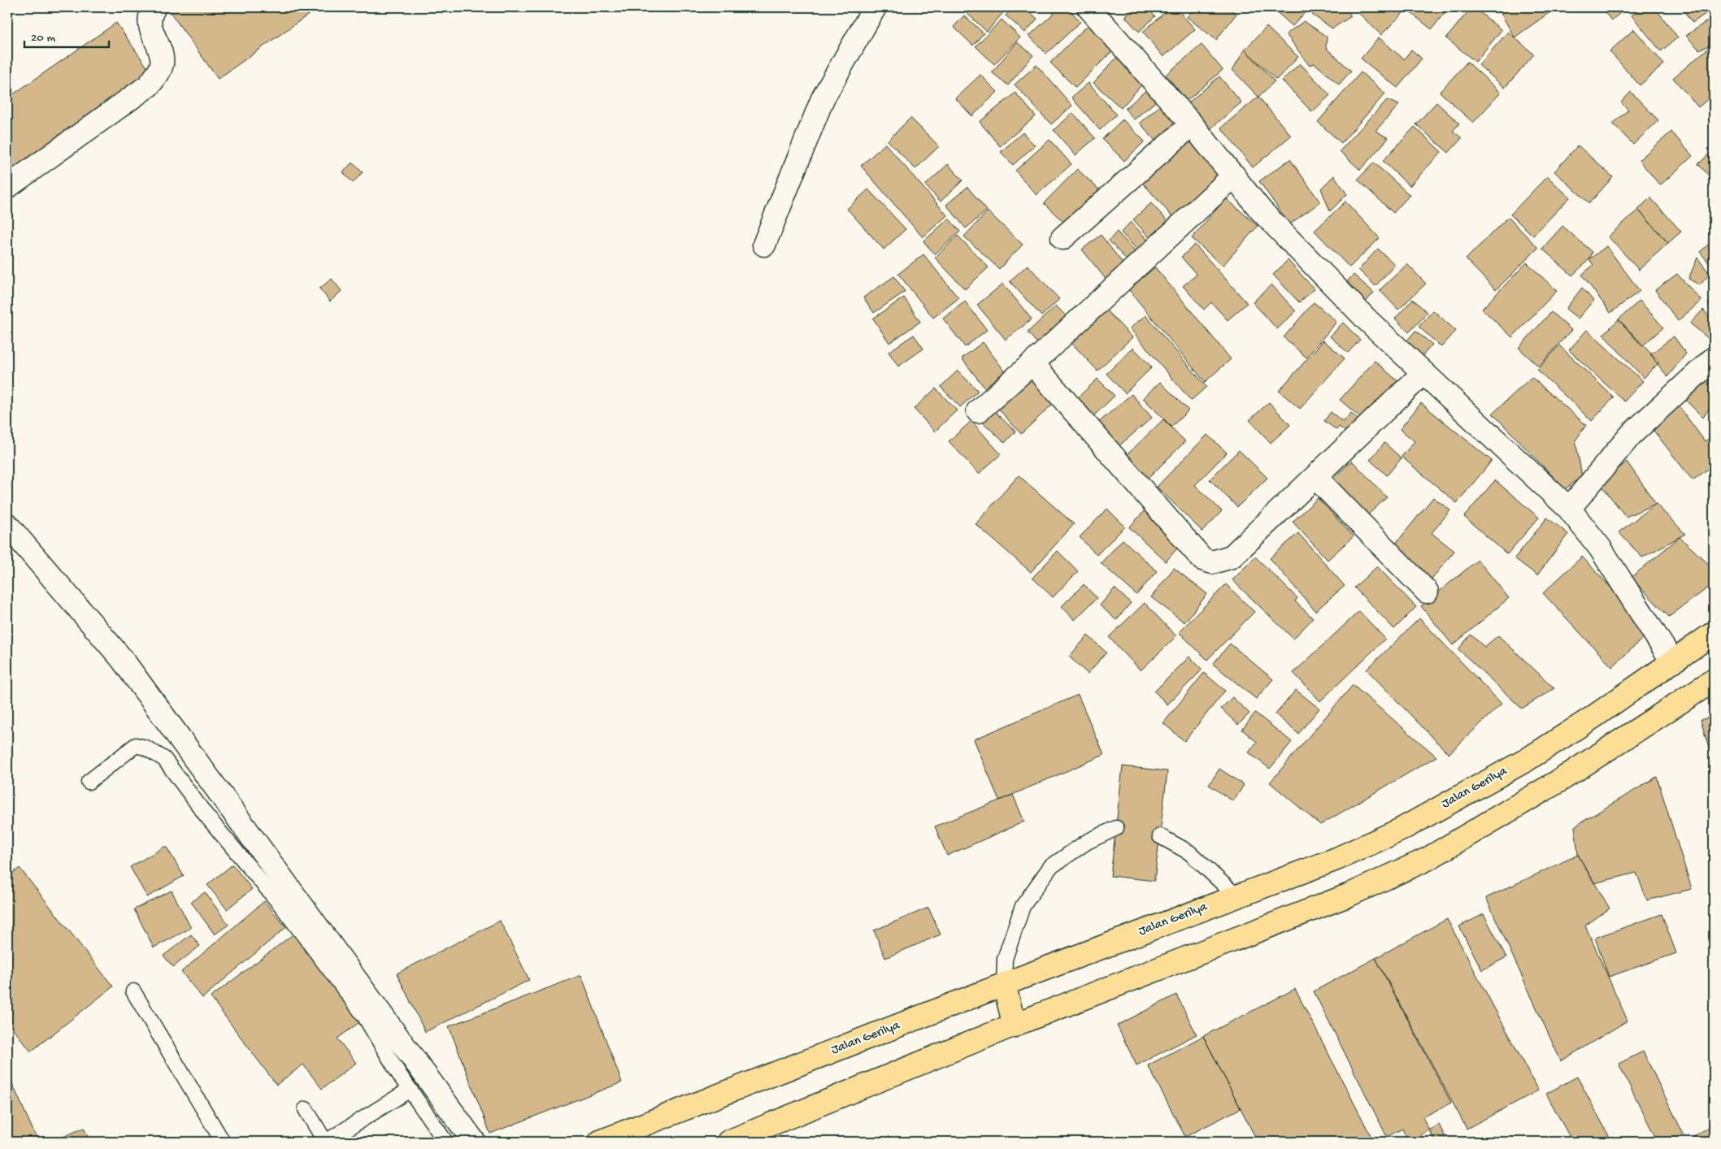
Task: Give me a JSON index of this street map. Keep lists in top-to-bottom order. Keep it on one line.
{"streets":{"highway":["Jalan Gerilya"]},"scale_bar":"20 m"}
